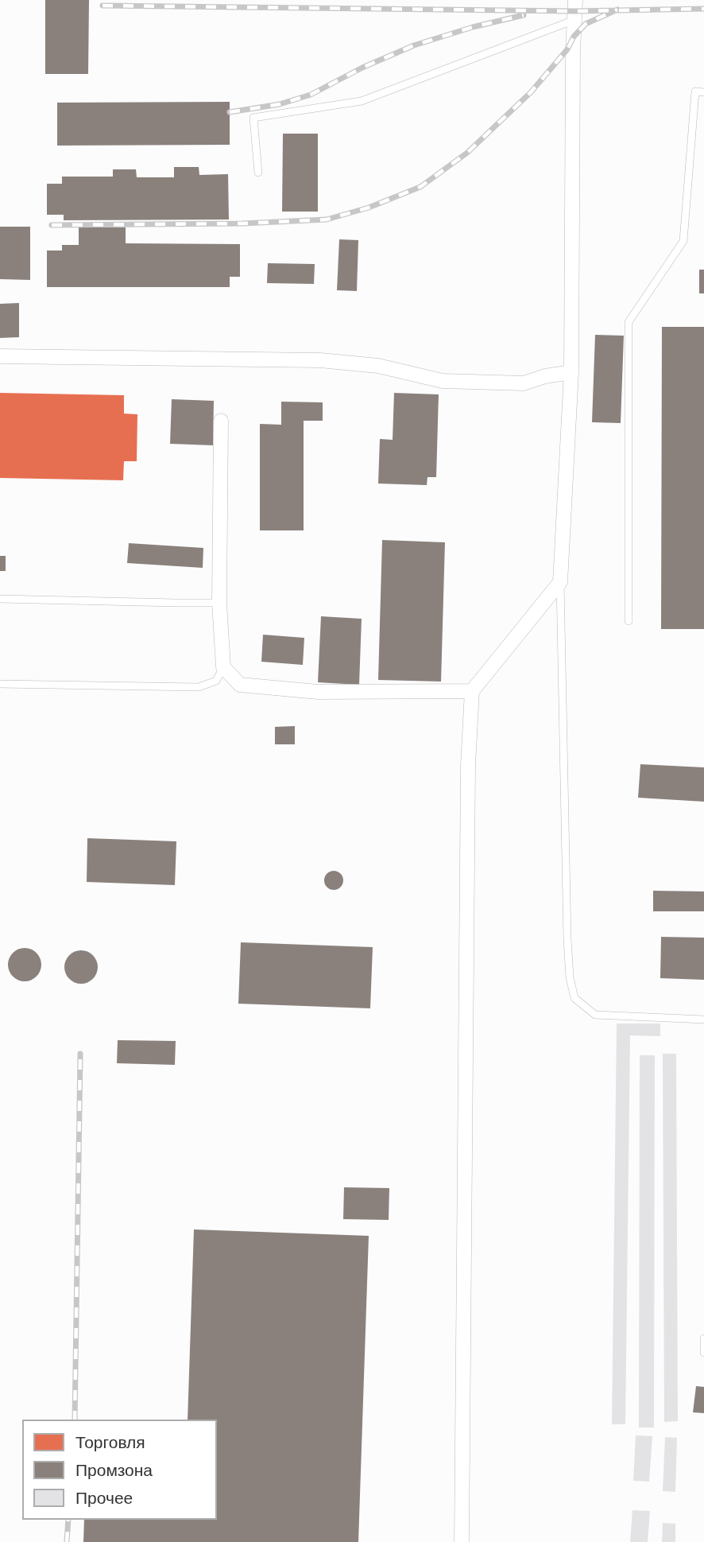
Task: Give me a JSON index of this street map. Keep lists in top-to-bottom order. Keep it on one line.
{"legend":["Торговля","Промзона","Прочее"]}
